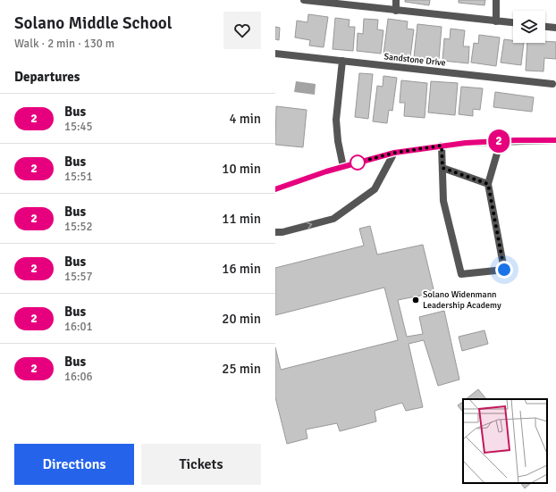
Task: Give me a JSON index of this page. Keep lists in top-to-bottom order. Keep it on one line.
{"streets":{"street":["Sandstone Drive"]},"places":["Solano Widenmann Leadership Academy"],"lines":["bus line 2"],"page":{"heading":[["Solano Middle School","Walk · 2 min · 130 m"],"Departures"],"on_map":"2","list":[{"mark":"2","name":"Bus","note":"15:45","value":"4 min"},{"mark":"2","name":"Bus","note":"15:51","value":"10 min"},{"mark":"2","name":"Bus","note":"15:52","value":"11 min"},{"mark":"2","name":"Bus","note":"15:57","value":"16 min"},{"mark":"2","name":"Bus","note":"16:01","value":"20 min"},{"mark":"2","name":"Bus","note":"16:06","value":"25 min"}],"buttons":["Directions","Tickets"]}}
